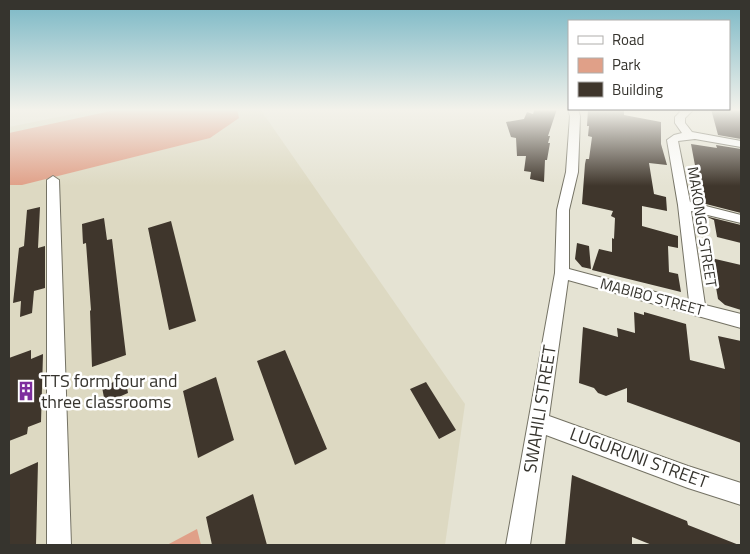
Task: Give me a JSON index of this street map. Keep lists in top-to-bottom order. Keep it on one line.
{"streets":{"street":["MAKONGO STREET","MABIBO STREET","SWAHILI STREET","LUGURUNI STREET"]},"crossings":[["MAKONGO STREET","MABIBO STREET"],["MABIBO STREET","SWAHILI STREET"],["SWAHILI STREET","LUGURUNI STREET"]],"places":{"building":["TTS form four and three classrooms"]},"legend":["Road","Park","Building"]}
